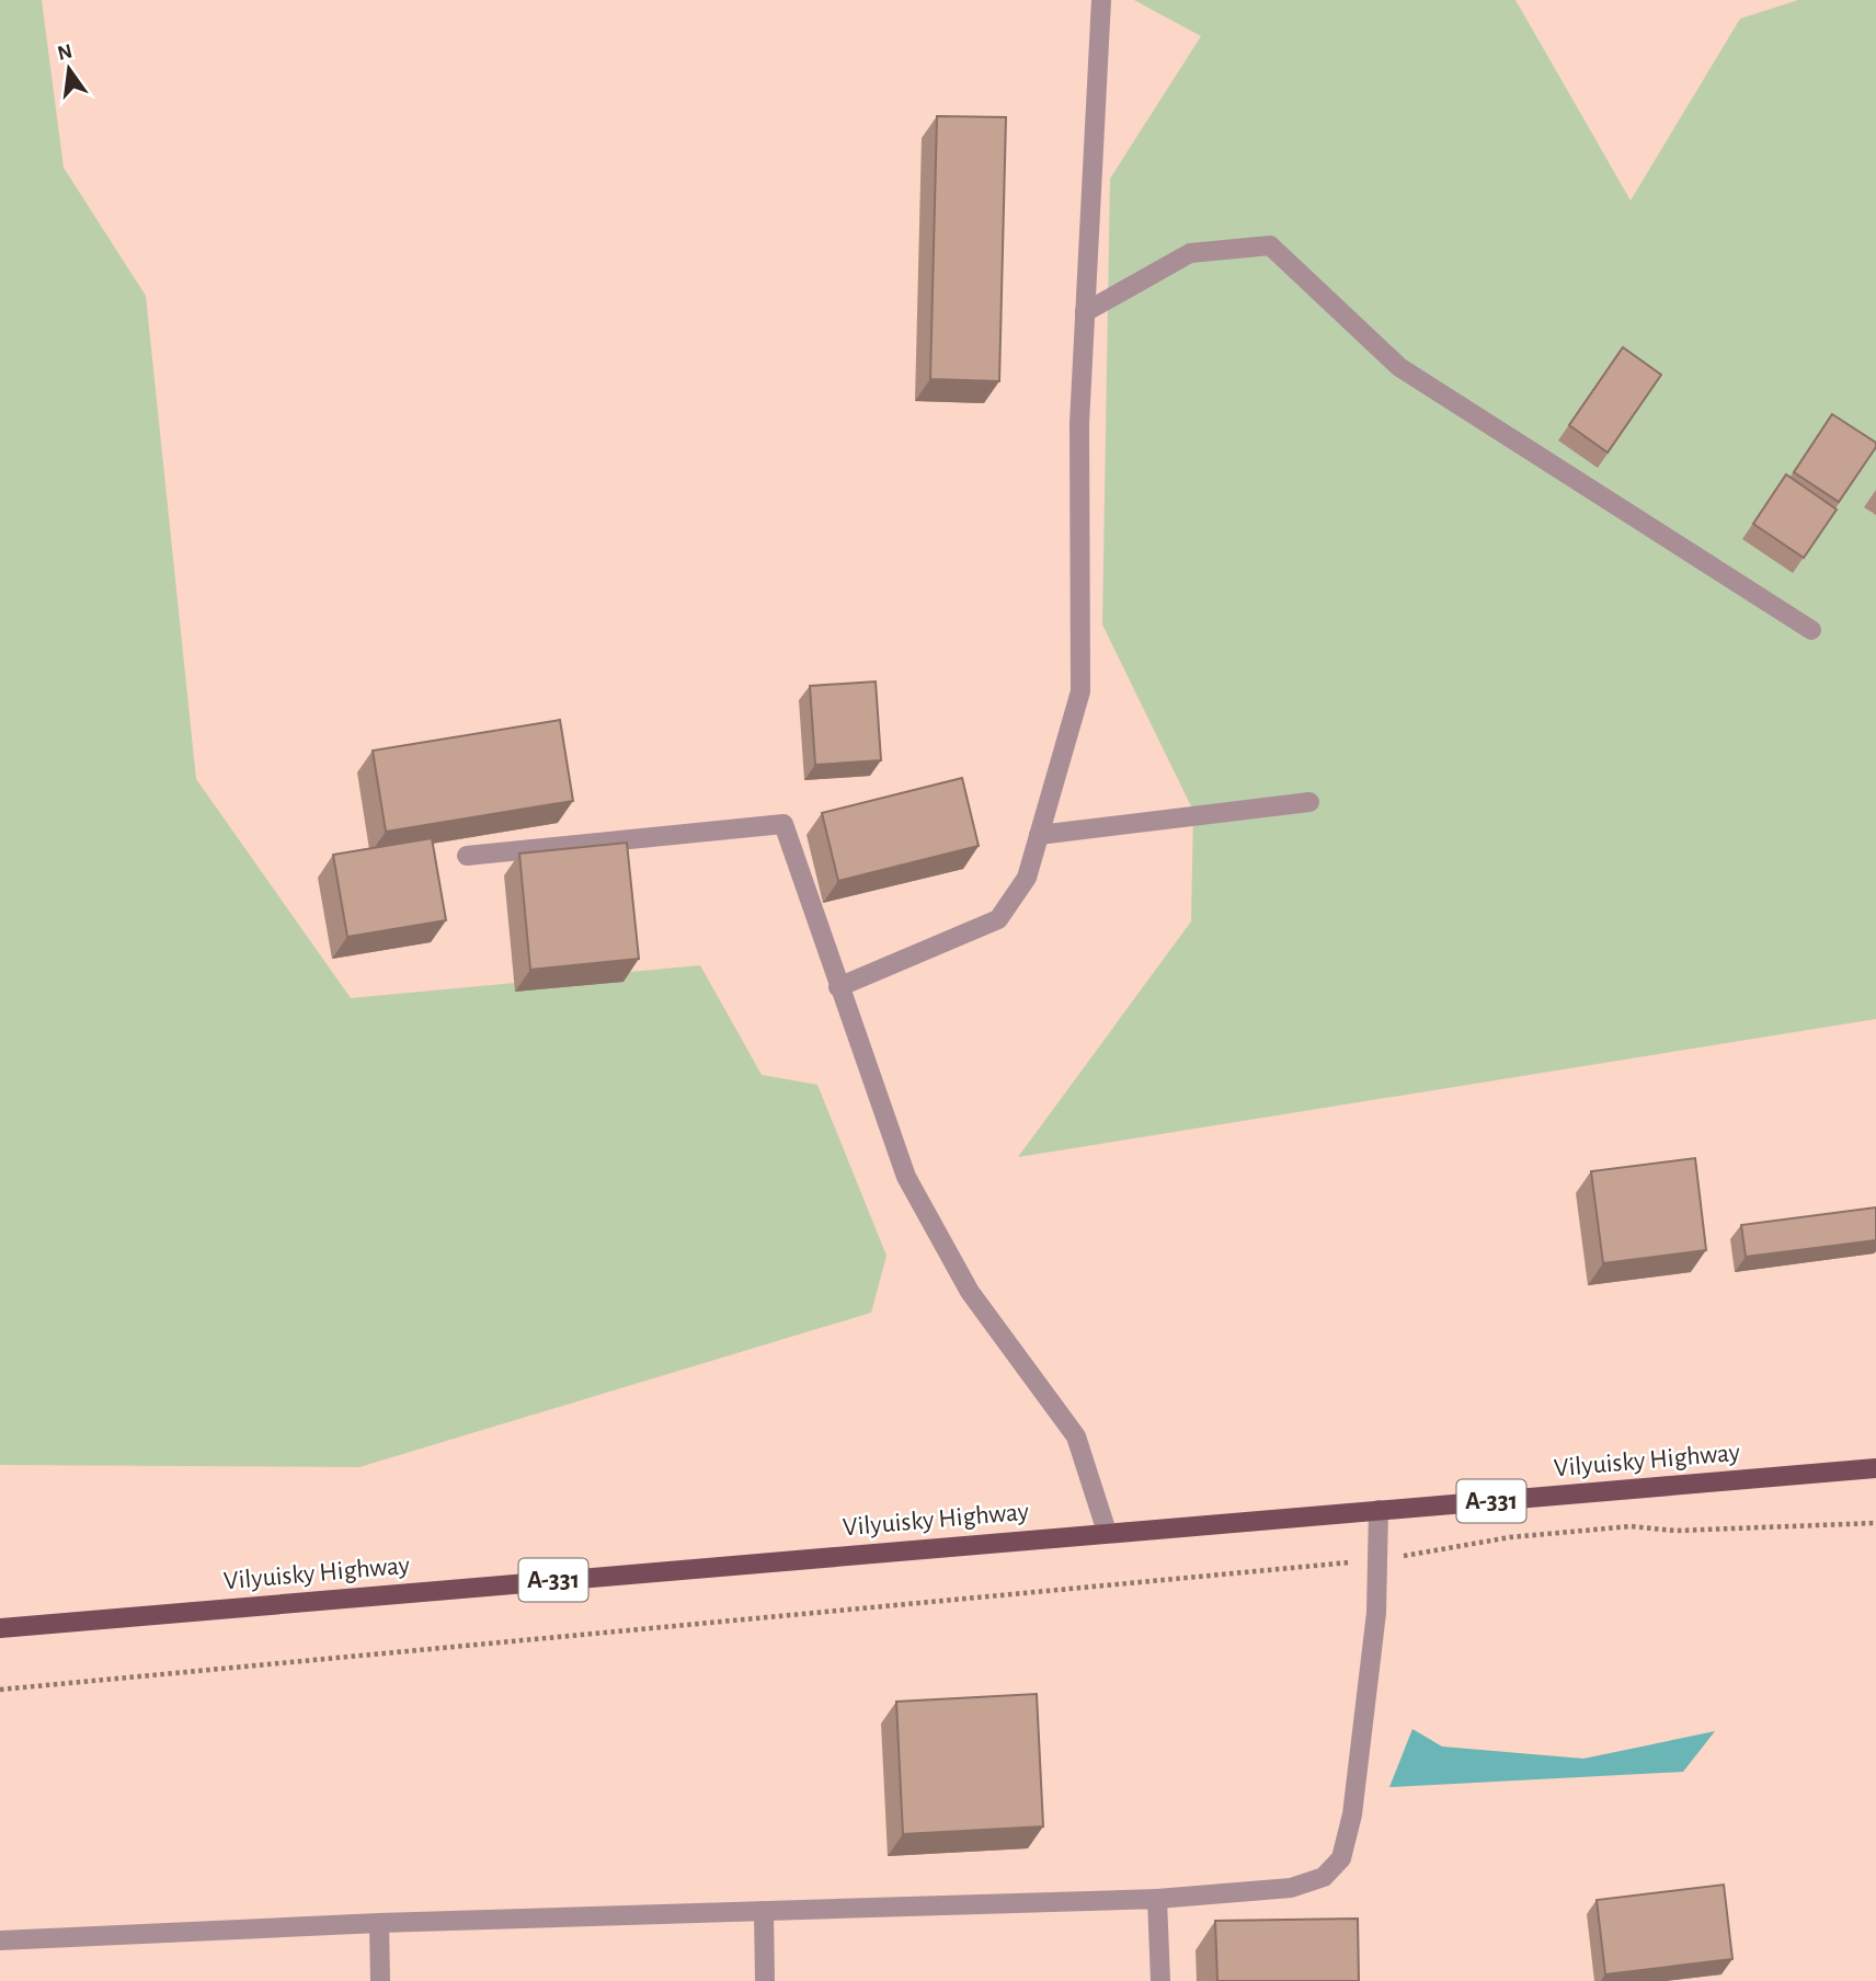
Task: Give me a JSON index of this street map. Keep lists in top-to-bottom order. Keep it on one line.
{"streets":{"main road":["Vilyuisky Highway","А-331"]},"north":"top"}
